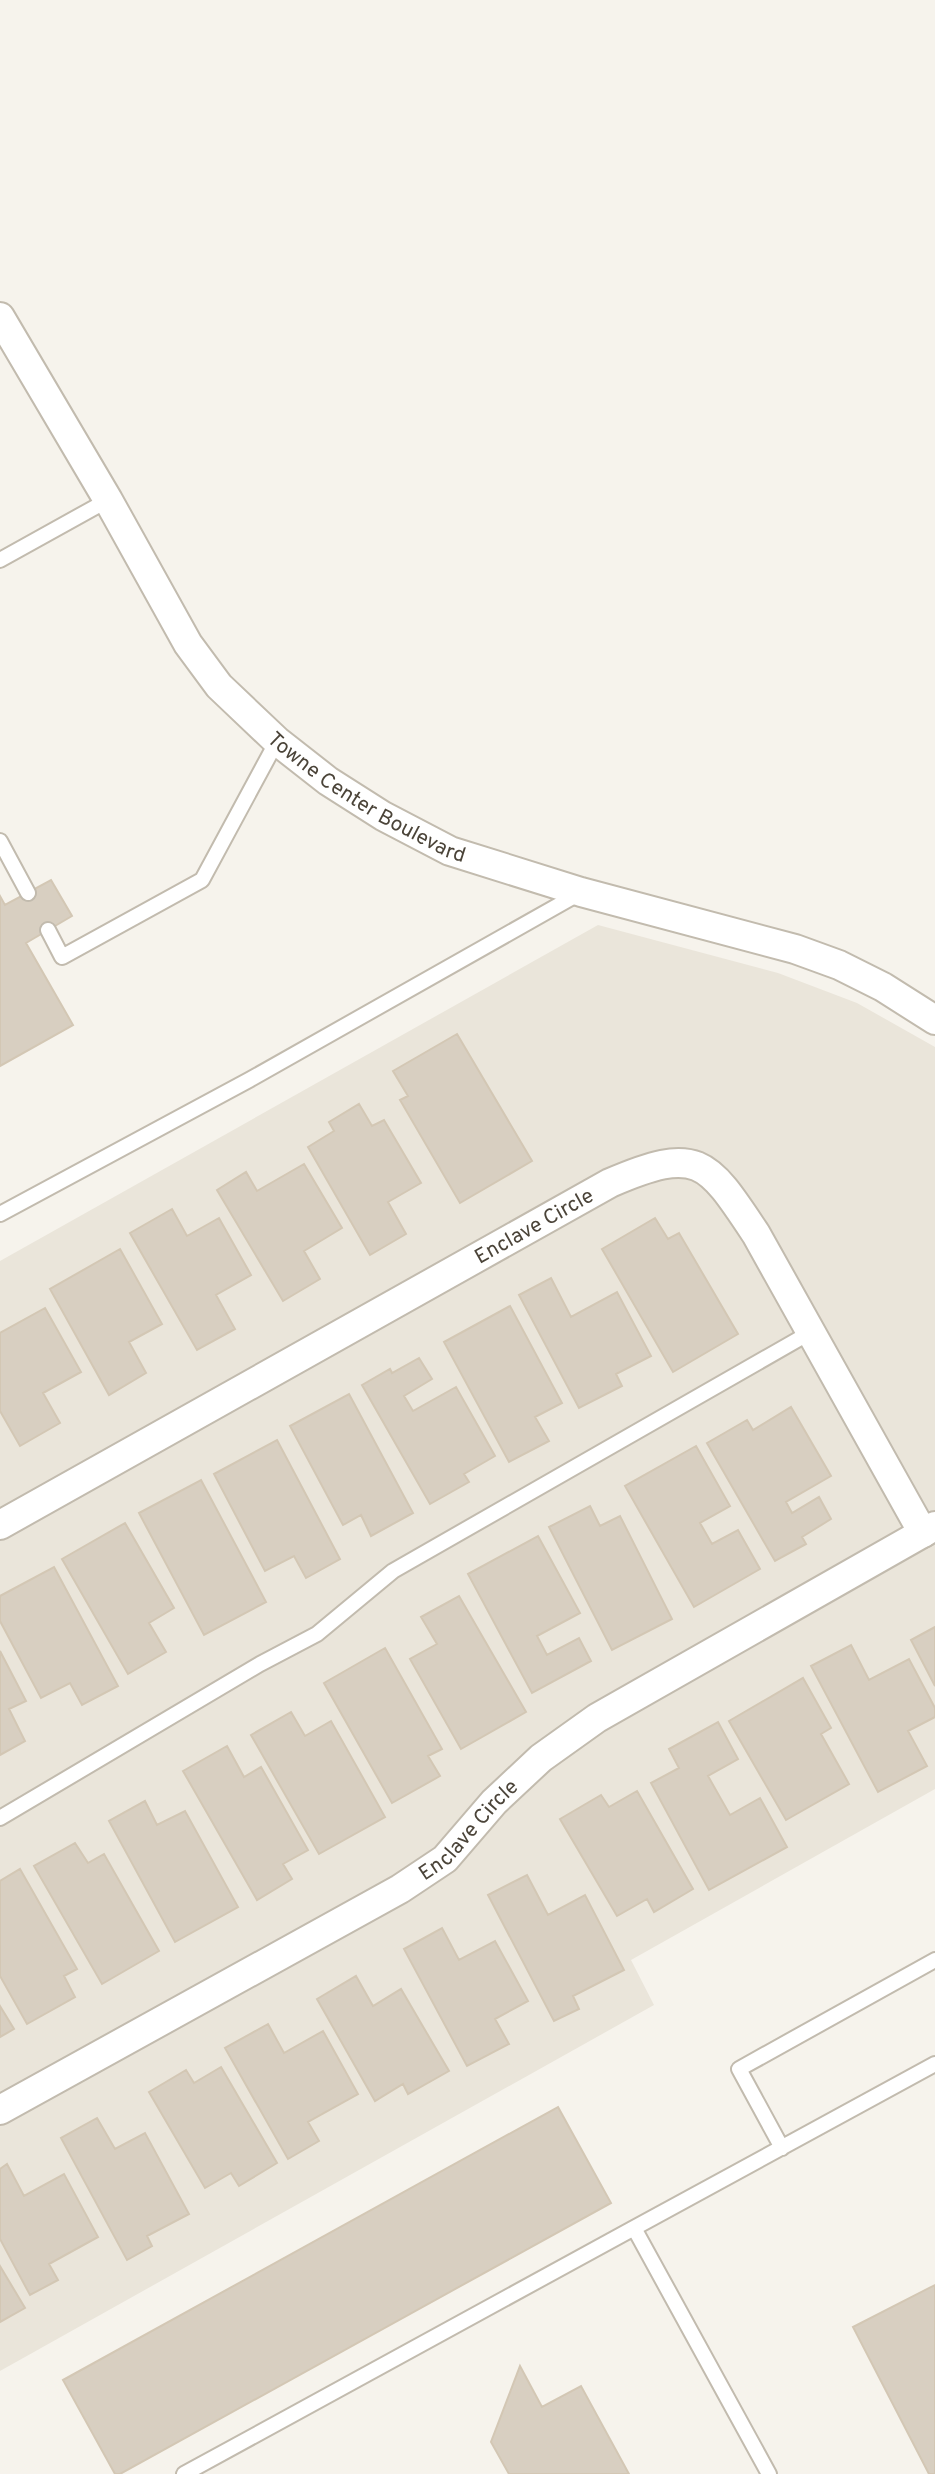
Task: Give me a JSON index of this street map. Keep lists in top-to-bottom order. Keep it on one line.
{"streets":{"street":["Towne Center Boulevard","Enclave Circle"]}}
